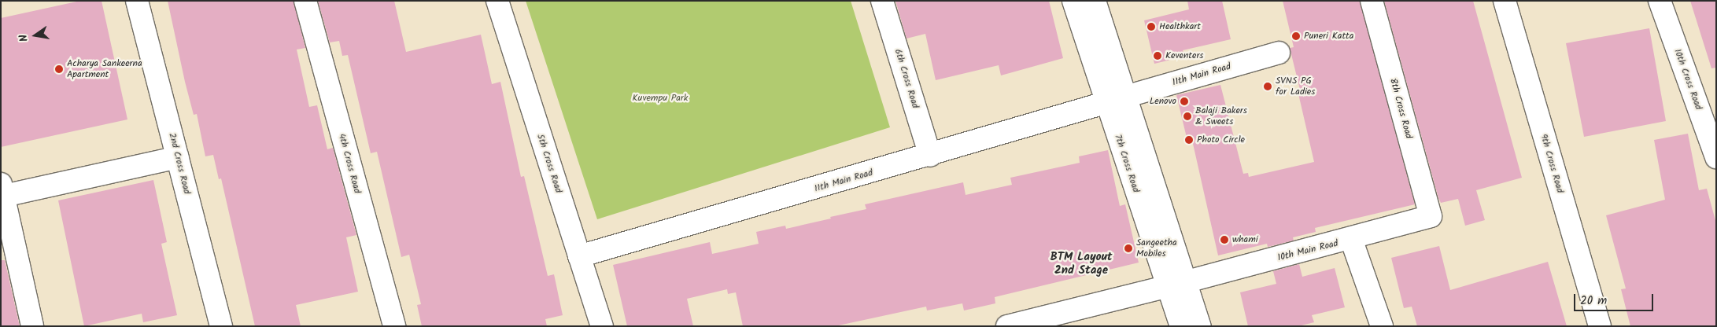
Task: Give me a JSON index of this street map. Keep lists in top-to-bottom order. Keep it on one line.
{"streets":{"street":["11th Main Road","6th Cross Road","10th Cross Road","8th Cross Road","2nd Cross Road","4th Cross Road","5th Cross Road","7th Cross Road","9th Cross Road","10th Main Road"]},"crossings":[["11th Main Road","6th Cross Road"],["11th Main Road","5th Cross Road"],["11th Main Road","7th Cross Road"],["8th Cross Road","10th Main Road"],["7th Cross Road","10th Main Road"]],"districts":["BTM Layout 2nd Stage"],"parks":["Kuvempu Park"],"places":["Healthkart","Puneri Katta","Keventers","Acharya Sankeerna Apartment","SVNS PG for Ladies","Lenovo","Balaji Bakers & Sweets","Photo Circle","whami","Sangeetha Mobiles"],"scale_bar":"20 m","north":"left"}
